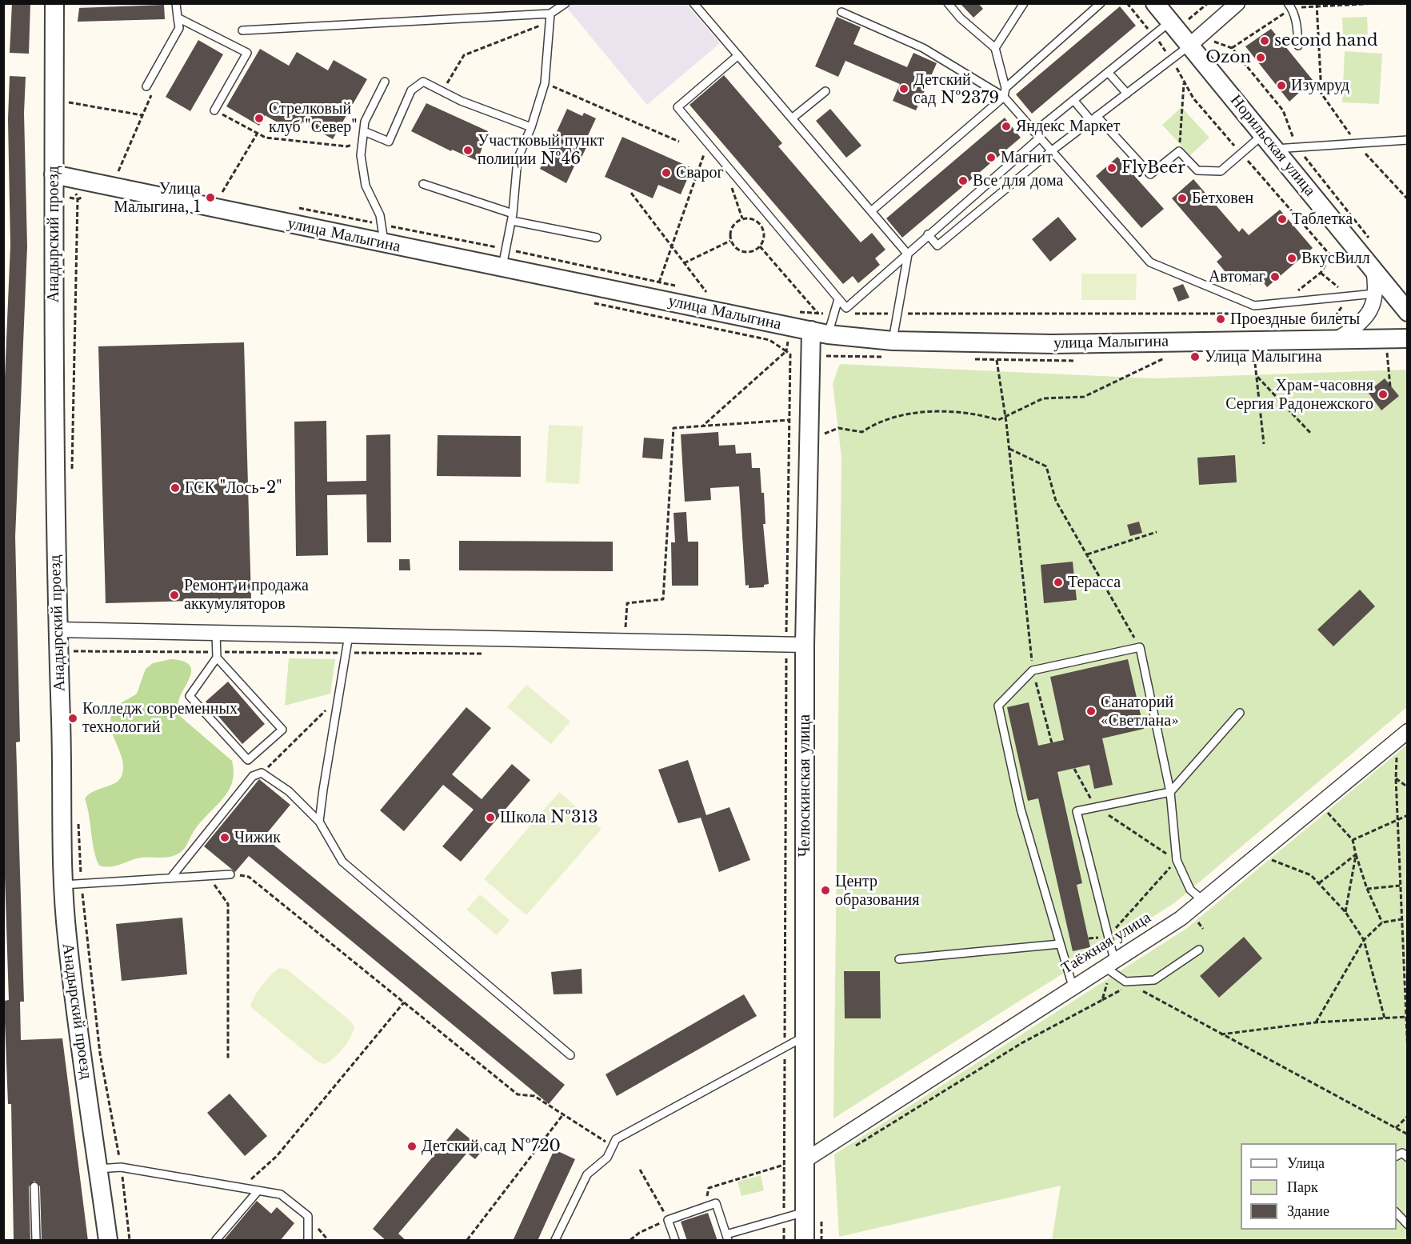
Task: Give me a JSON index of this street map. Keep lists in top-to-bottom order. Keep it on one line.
{"streets":{"street":["Норильская улица","Анадырский проезд","улица Малыгина","Челюскинская улица","Таёжная улица"]},"crossings":[["Анадырский проезд","улица Малыгина"],["улица Малыгина","Челюскинская улица"],["Челюскинская улица","Таёжная улица"]],"places":["second hand","Ozon","Изумруд","Детский сад №2379","Стрелковый клуб \"Север\"","Яндекс Маркет","Участковый пункт полиции №46","Магнит","FlyBeer","Сварог","Все для дома","Улица Малыгина, 1","Бетховен","Таблетка","ВкусВилл","Автомаг","Проездные билеты","Улица Малыгина","Храм-часовня Сергия Радонежского","ГСК \"Лось-2\"","Терасса","Ремонт и продажа аккумуляторов","Санаторий «Светлана»","Колледж современных технологий","Школа №313","Чижик","Центр образования","Детский сад №720"],"legend":["Улица","Парк","Здание"]}
